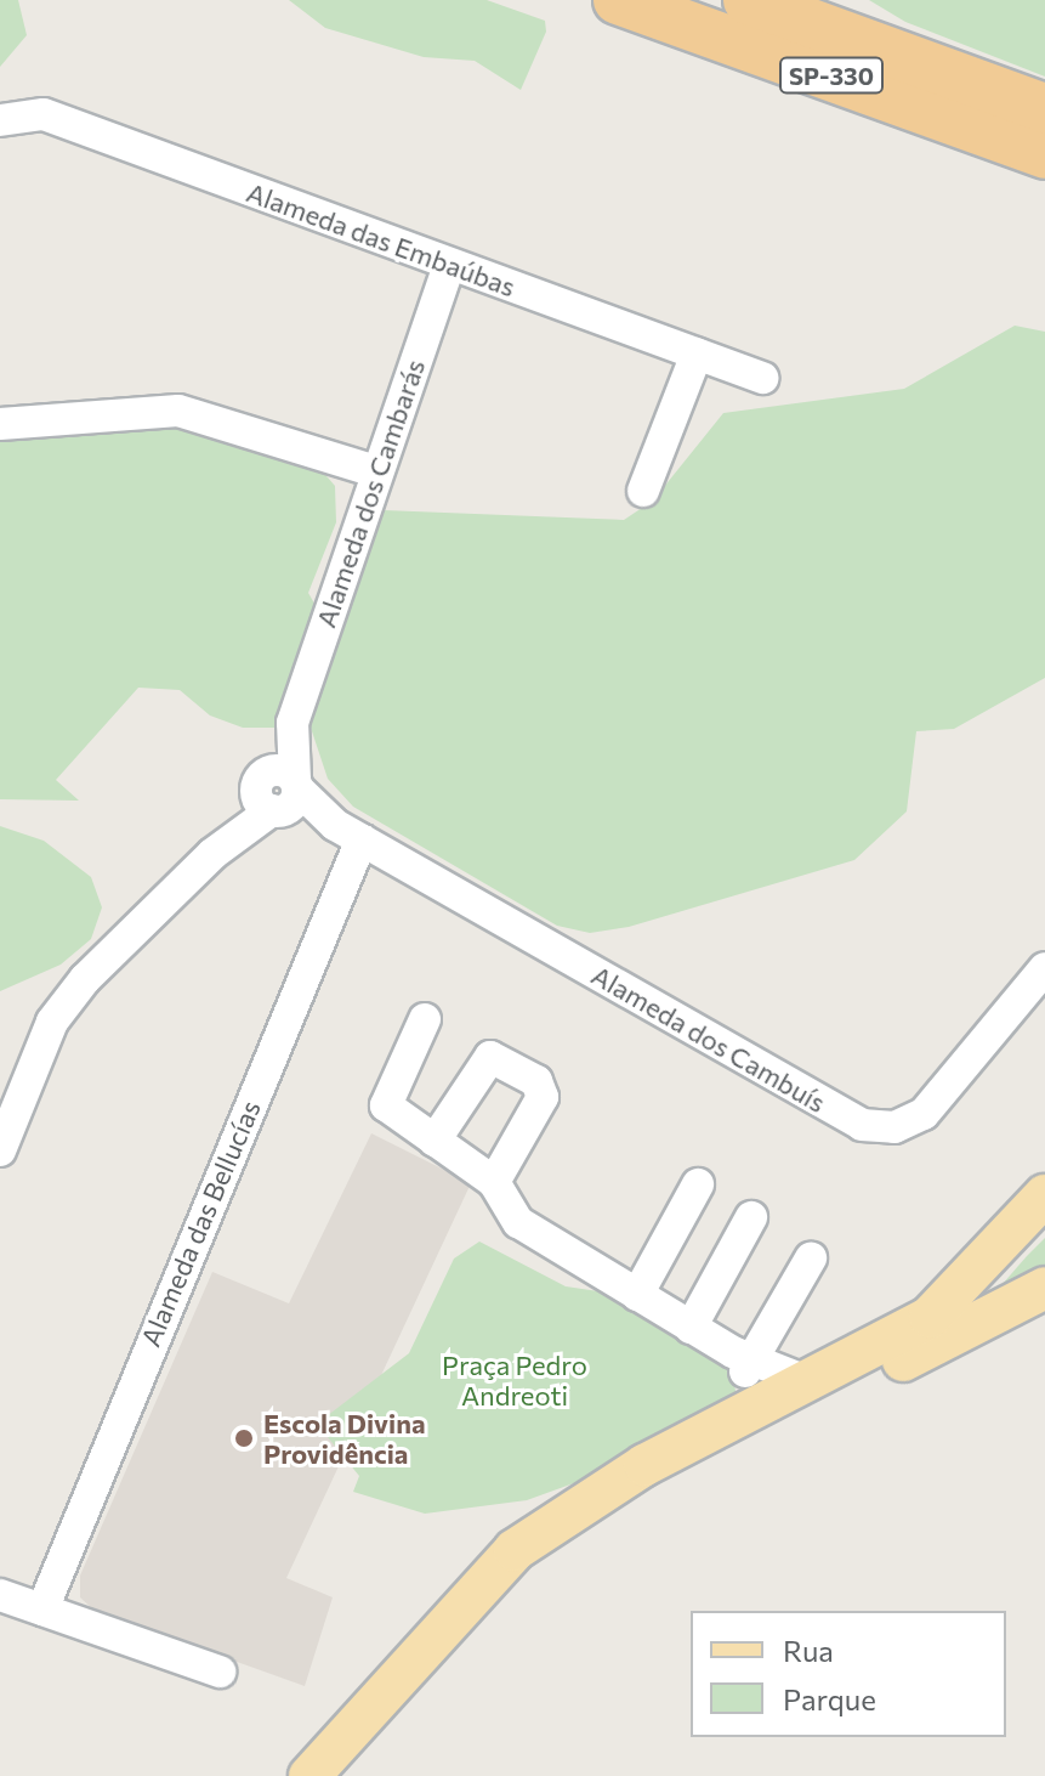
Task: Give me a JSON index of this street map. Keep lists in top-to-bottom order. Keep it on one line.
{"streets":{"highway":["SP-330"],"street":["Alameda das Embaúbas","Alameda dos Cambarás","Alameda dos Cambuís","Alameda das Bellucías"]},"crossings":[["Alameda das Embaúbas","Alameda dos Cambarás"],["Alameda dos Cambarás","Alameda dos Cambuís"],["Alameda dos Cambuís","Alameda das Bellucías"]],"parks":["Praça Pedro Andreoti"],"places":["Escola Divina Providência"],"legend":["Rua","Parque"]}
